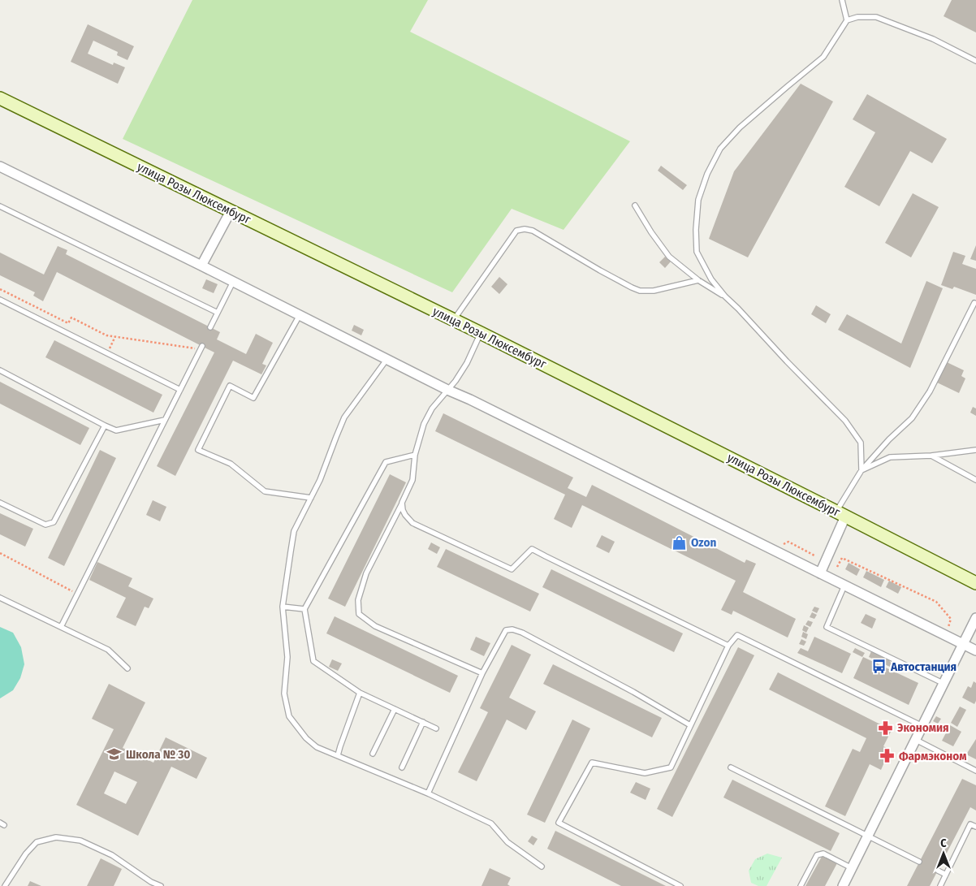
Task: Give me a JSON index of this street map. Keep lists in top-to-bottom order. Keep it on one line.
{"streets":{"main road":["улица Розы Люксембург"]},"places":{"shop":["Ozon"],"bus stop":["Автостанция"],"pharmacy":["Экономия","Фармэконом"],"school or university":["Школа № 30"]},"north":"top"}
